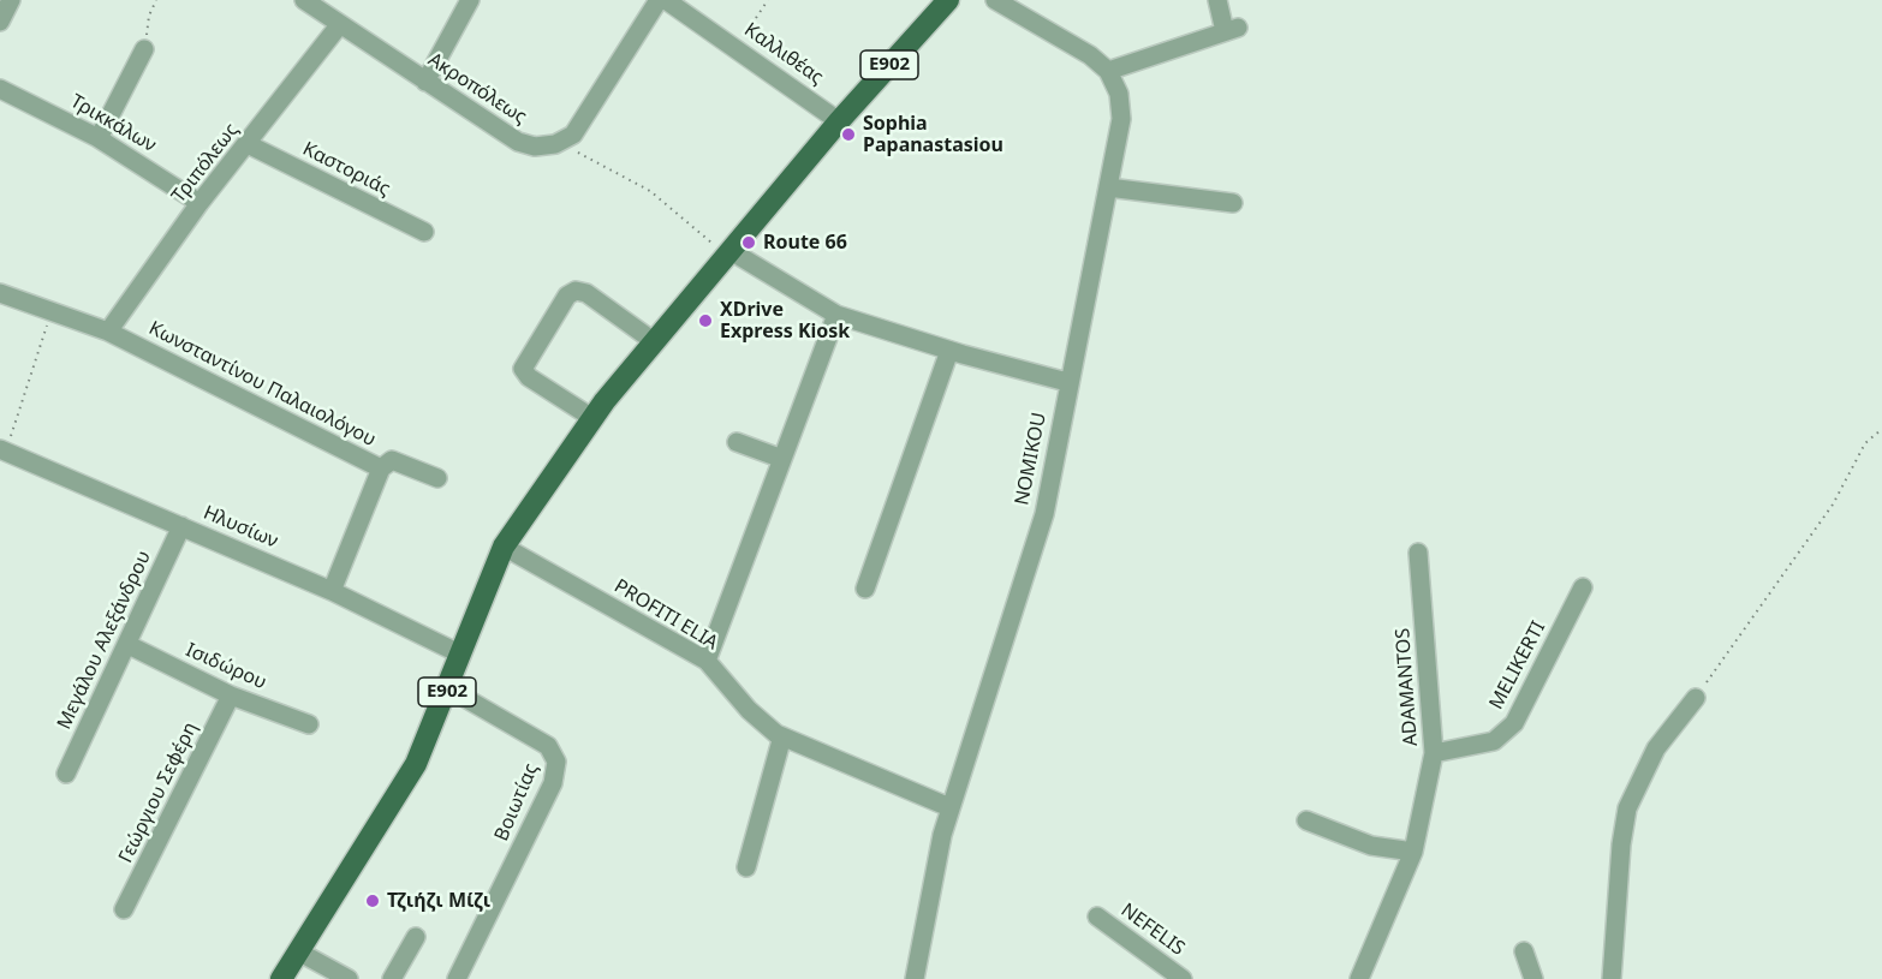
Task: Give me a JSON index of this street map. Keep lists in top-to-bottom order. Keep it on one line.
{"streets":{"main road":["E902"],"street":["Καλλιθέας","Ακροπόλεως","Τρικκάλων","Τριπόλεως","Καστοριάς","Κωνσταντίνου Παλαιολόγου","NOMIKOU","Ηλυσίων","PROFITI ELIA","Μεγάλου Αλεξάνδρου","MELIKERTI","Ισιδώρου","ADAMANTOS","Γεώργιου Σεφέρη","Βοιωτίας","NEFELIS"]},"crossings":[["Καλλιθέας","E902"],["E902","Ηλυσίων"],["E902","PROFITI ELIA"],["E902","Βοιωτίας"],["Ακροπόλεως","Τριπόλεως"],["Τρικκάλων","Τριπόλεως"],["Τριπόλεως","Καστοριάς"],["Τριπόλεως","Κωνσταντίνου Παλαιολόγου"],["Κωνσταντίνου Παλαιολόγου","Ηλυσίων"],["NOMIKOU","PROFITI ELIA"],["Ηλυσίων","Μεγάλου Αλεξάνδρου"],["Μεγάλου Αλεξάνδρου","Ισιδώρου"],["MELIKERTI","ADAMANTOS"],["Ισιδώρου","Γεώργιου Σεφέρη"]],"places":["Sophia Papanastasiou","Route 66","XDrive Express Kiosk","Τζιήζι Μίζι"]}
